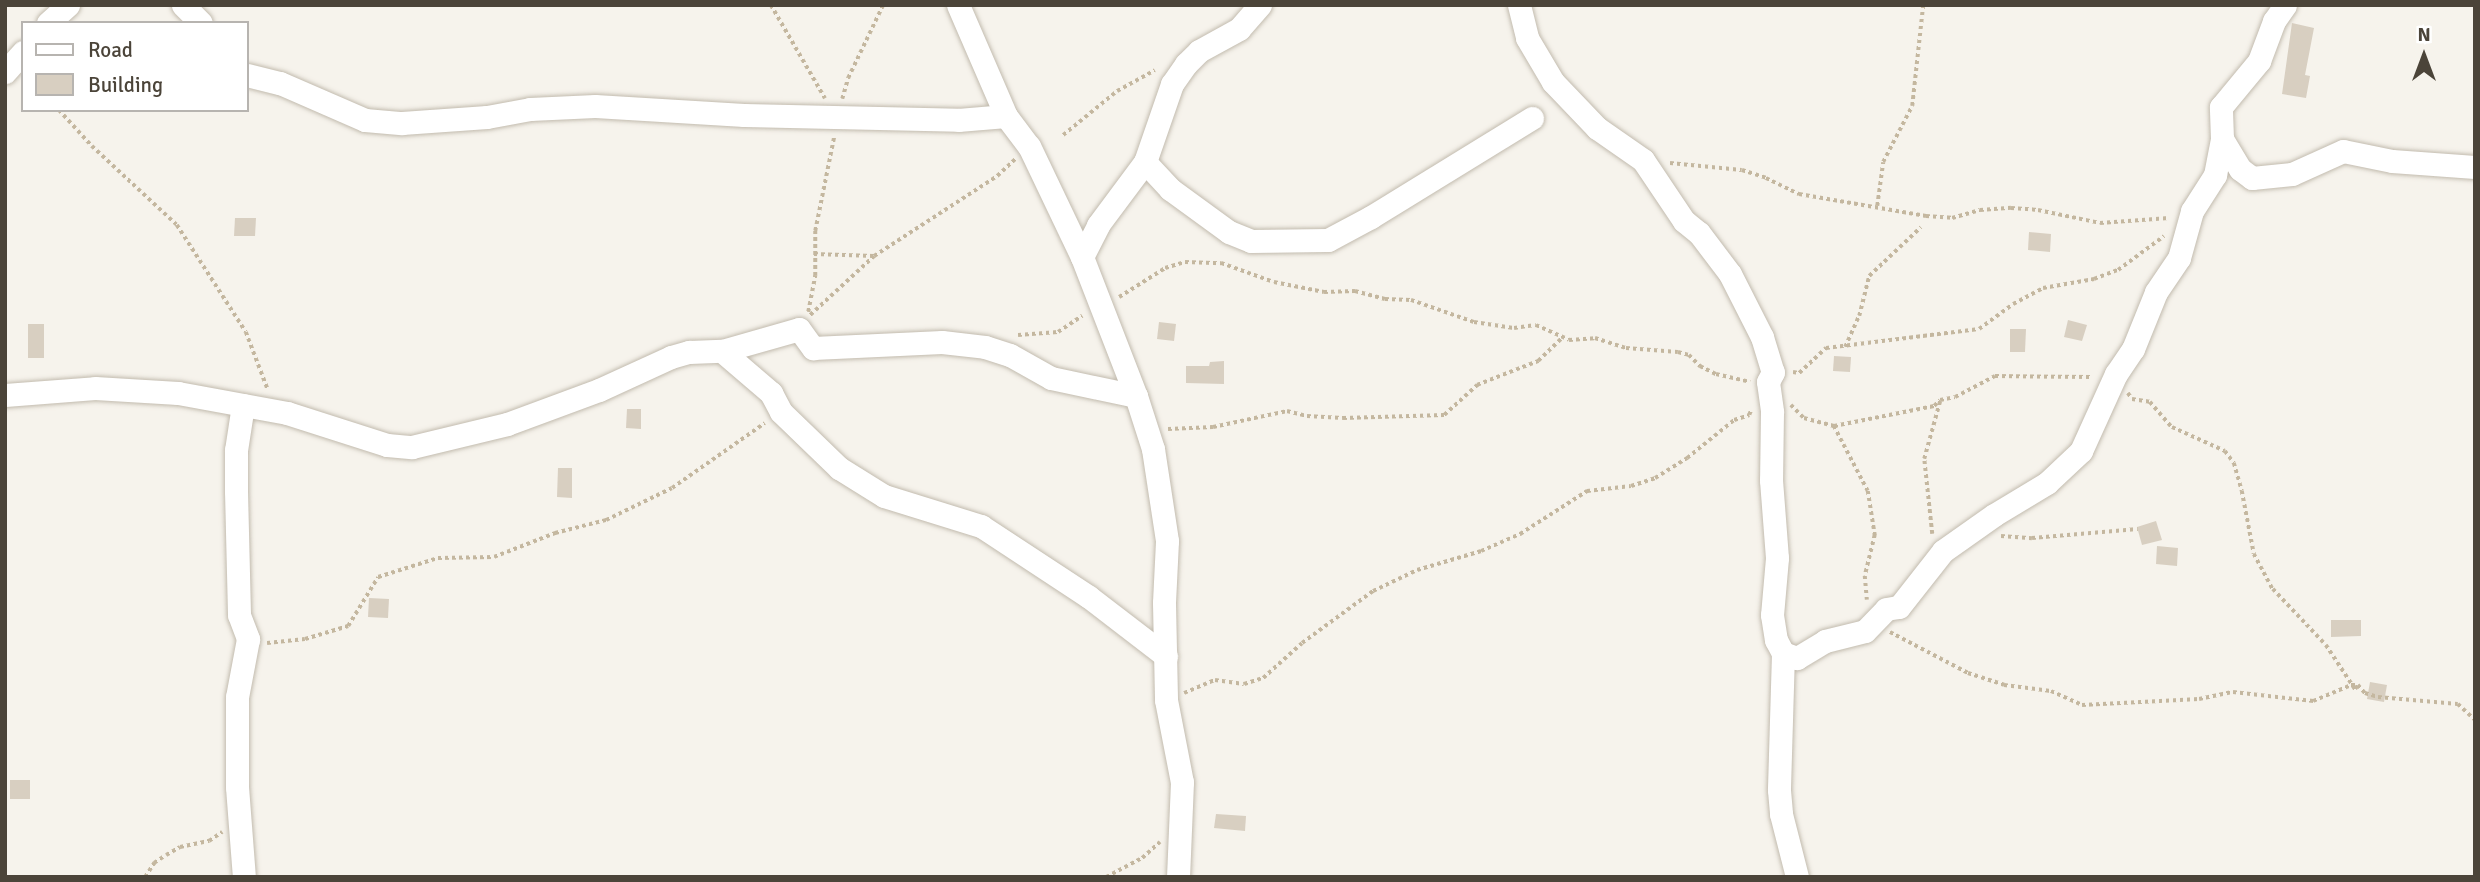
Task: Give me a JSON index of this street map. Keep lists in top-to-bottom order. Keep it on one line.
{"legend":["Road","Building"],"north":"top"}
